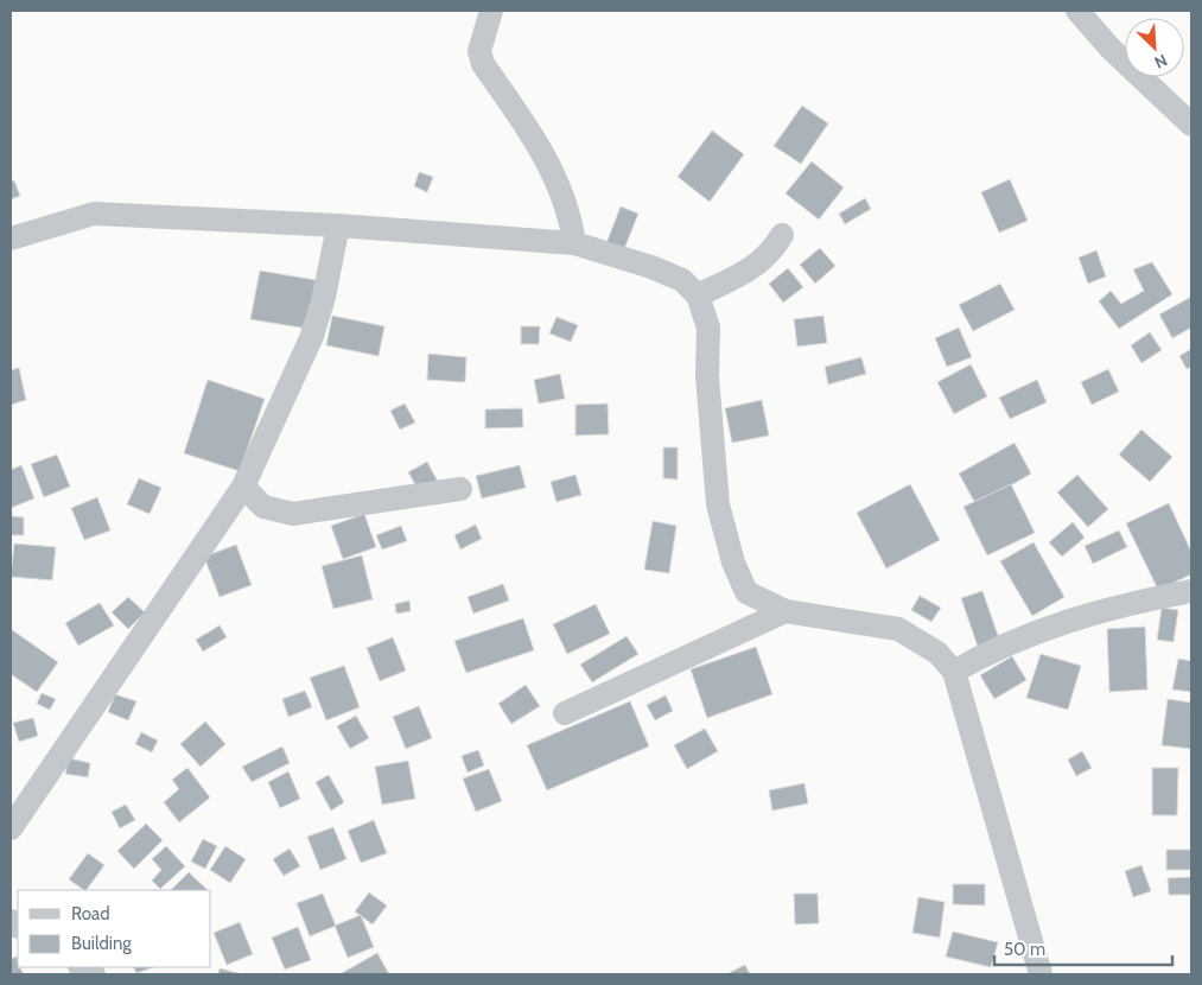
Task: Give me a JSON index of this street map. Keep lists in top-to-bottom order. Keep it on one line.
{"legend":["Road","Building"],"scale_bar":"50 m","north":"bottom right"}
